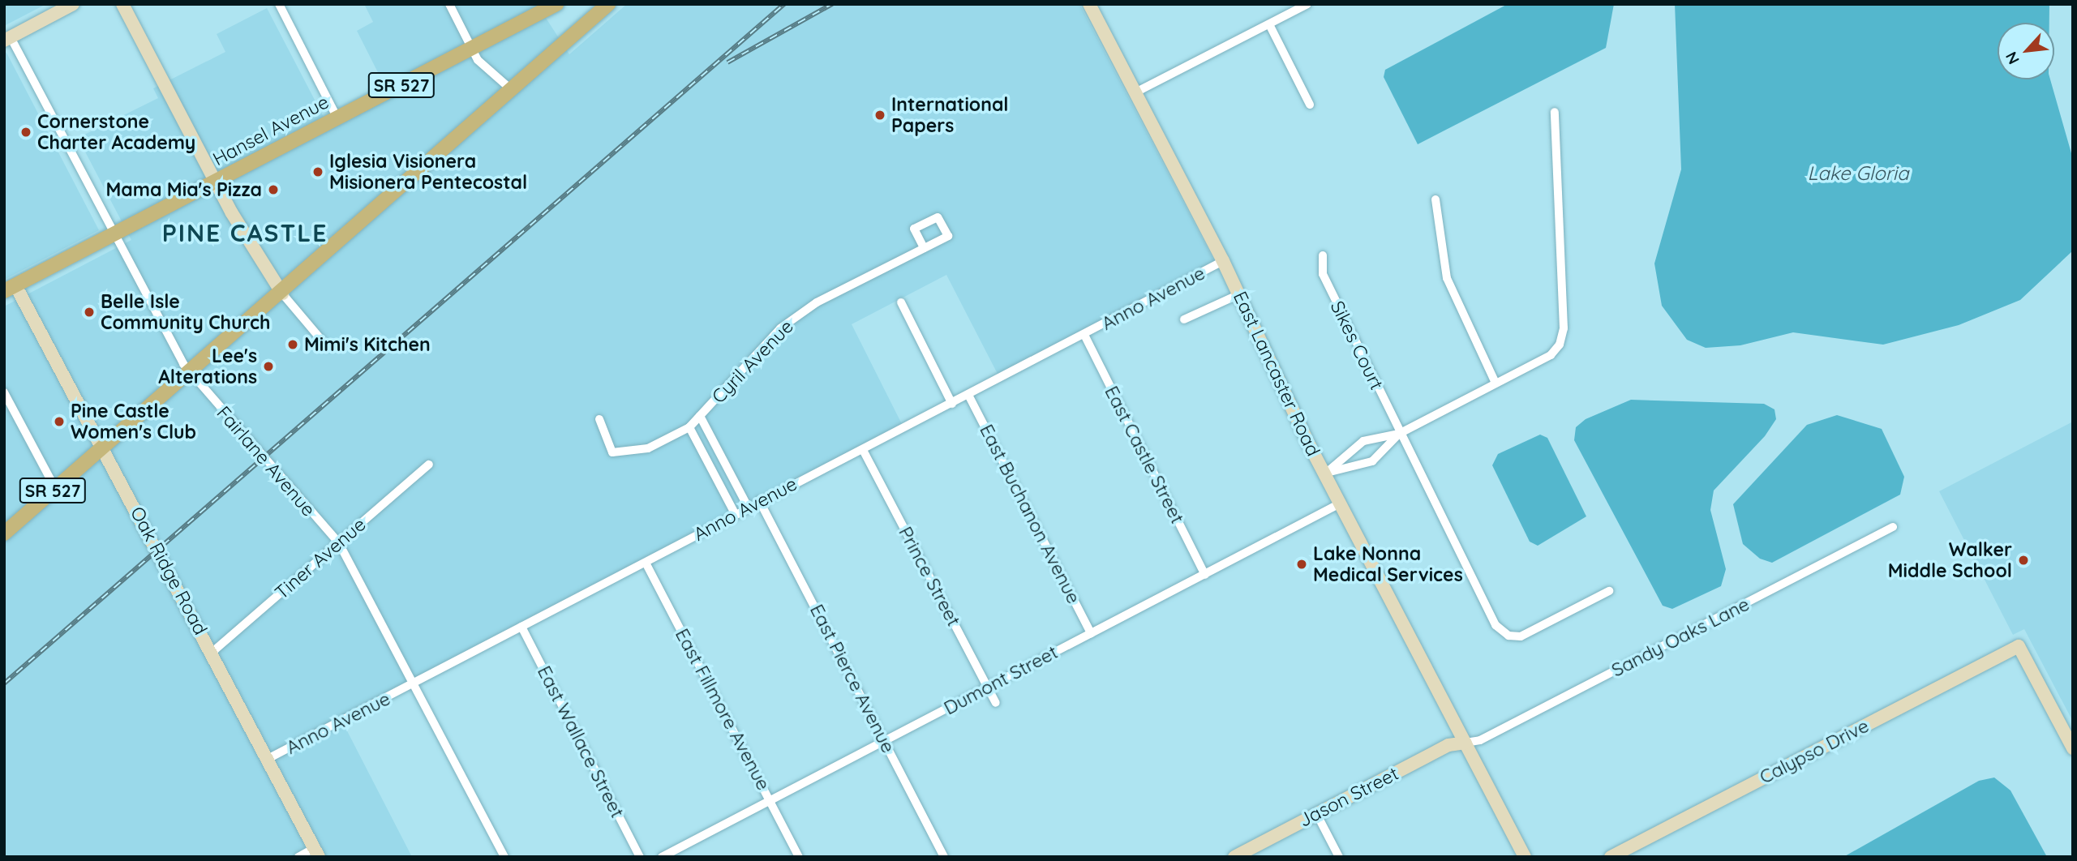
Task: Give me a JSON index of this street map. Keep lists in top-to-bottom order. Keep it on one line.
{"streets":{"main road":["SR 527","Hansel Avenue"],"street":["Anno Avenue","Sikes Court","Cyril Avenue","East Lancaster Road","East Castle Street","Fairlane Avenue","East Buchanon Avenue","Tiner Avenue","Oak Ridge Road","Prince Street","Sandy Oaks Lane","East Pierce Avenue","Dumont Street","East Fillmore Avenue","East Wallace Street","Calypso Drive","Jason Street"]},"crossings":[["SR 527","Fairlane Avenue"],["SR 527","Oak Ridge Road"],["Hansel Avenue","Fairlane Avenue"],["Hansel Avenue","Oak Ridge Road"],["Anno Avenue","East Lancaster Road"],["Anno Avenue","East Castle Street"],["Anno Avenue","Fairlane Avenue"],["Anno Avenue","East Buchanon Avenue"],["Anno Avenue","Oak Ridge Road"],["Anno Avenue","Prince Street"],["Anno Avenue","East Pierce Avenue"],["Anno Avenue","East Fillmore Avenue"],["Anno Avenue","East Wallace Street"],["East Lancaster Road","Sandy Oaks Lane"],["East Lancaster Road","Dumont Street"],["East Lancaster Road","Jason Street"],["East Castle Street","Dumont Street"],["Fairlane Avenue","Tiner Avenue"],["East Buchanon Avenue","Dumont Street"],["Tiner Avenue","Oak Ridge Road"],["Prince Street","Dumont Street"],["Sandy Oaks Lane","Jason Street"],["East Pierce Avenue","Dumont Street"],["Dumont Street","East Fillmore Avenue"]],"districts":["PINE CASTLE"],"water":["Lake Gloria"],"places":["International Papers","Cornerstone Charter Academy","Iglesia Visionera Misionera Pentecostal","Mama Mia's Pizza","Belle Isle Community Church","Mimi's Kitchen","Lee's Alterations","Pine Castle Women's Club","Walker Middle School","Lake Nonna Medical Services"],"north":"bottom left"}
